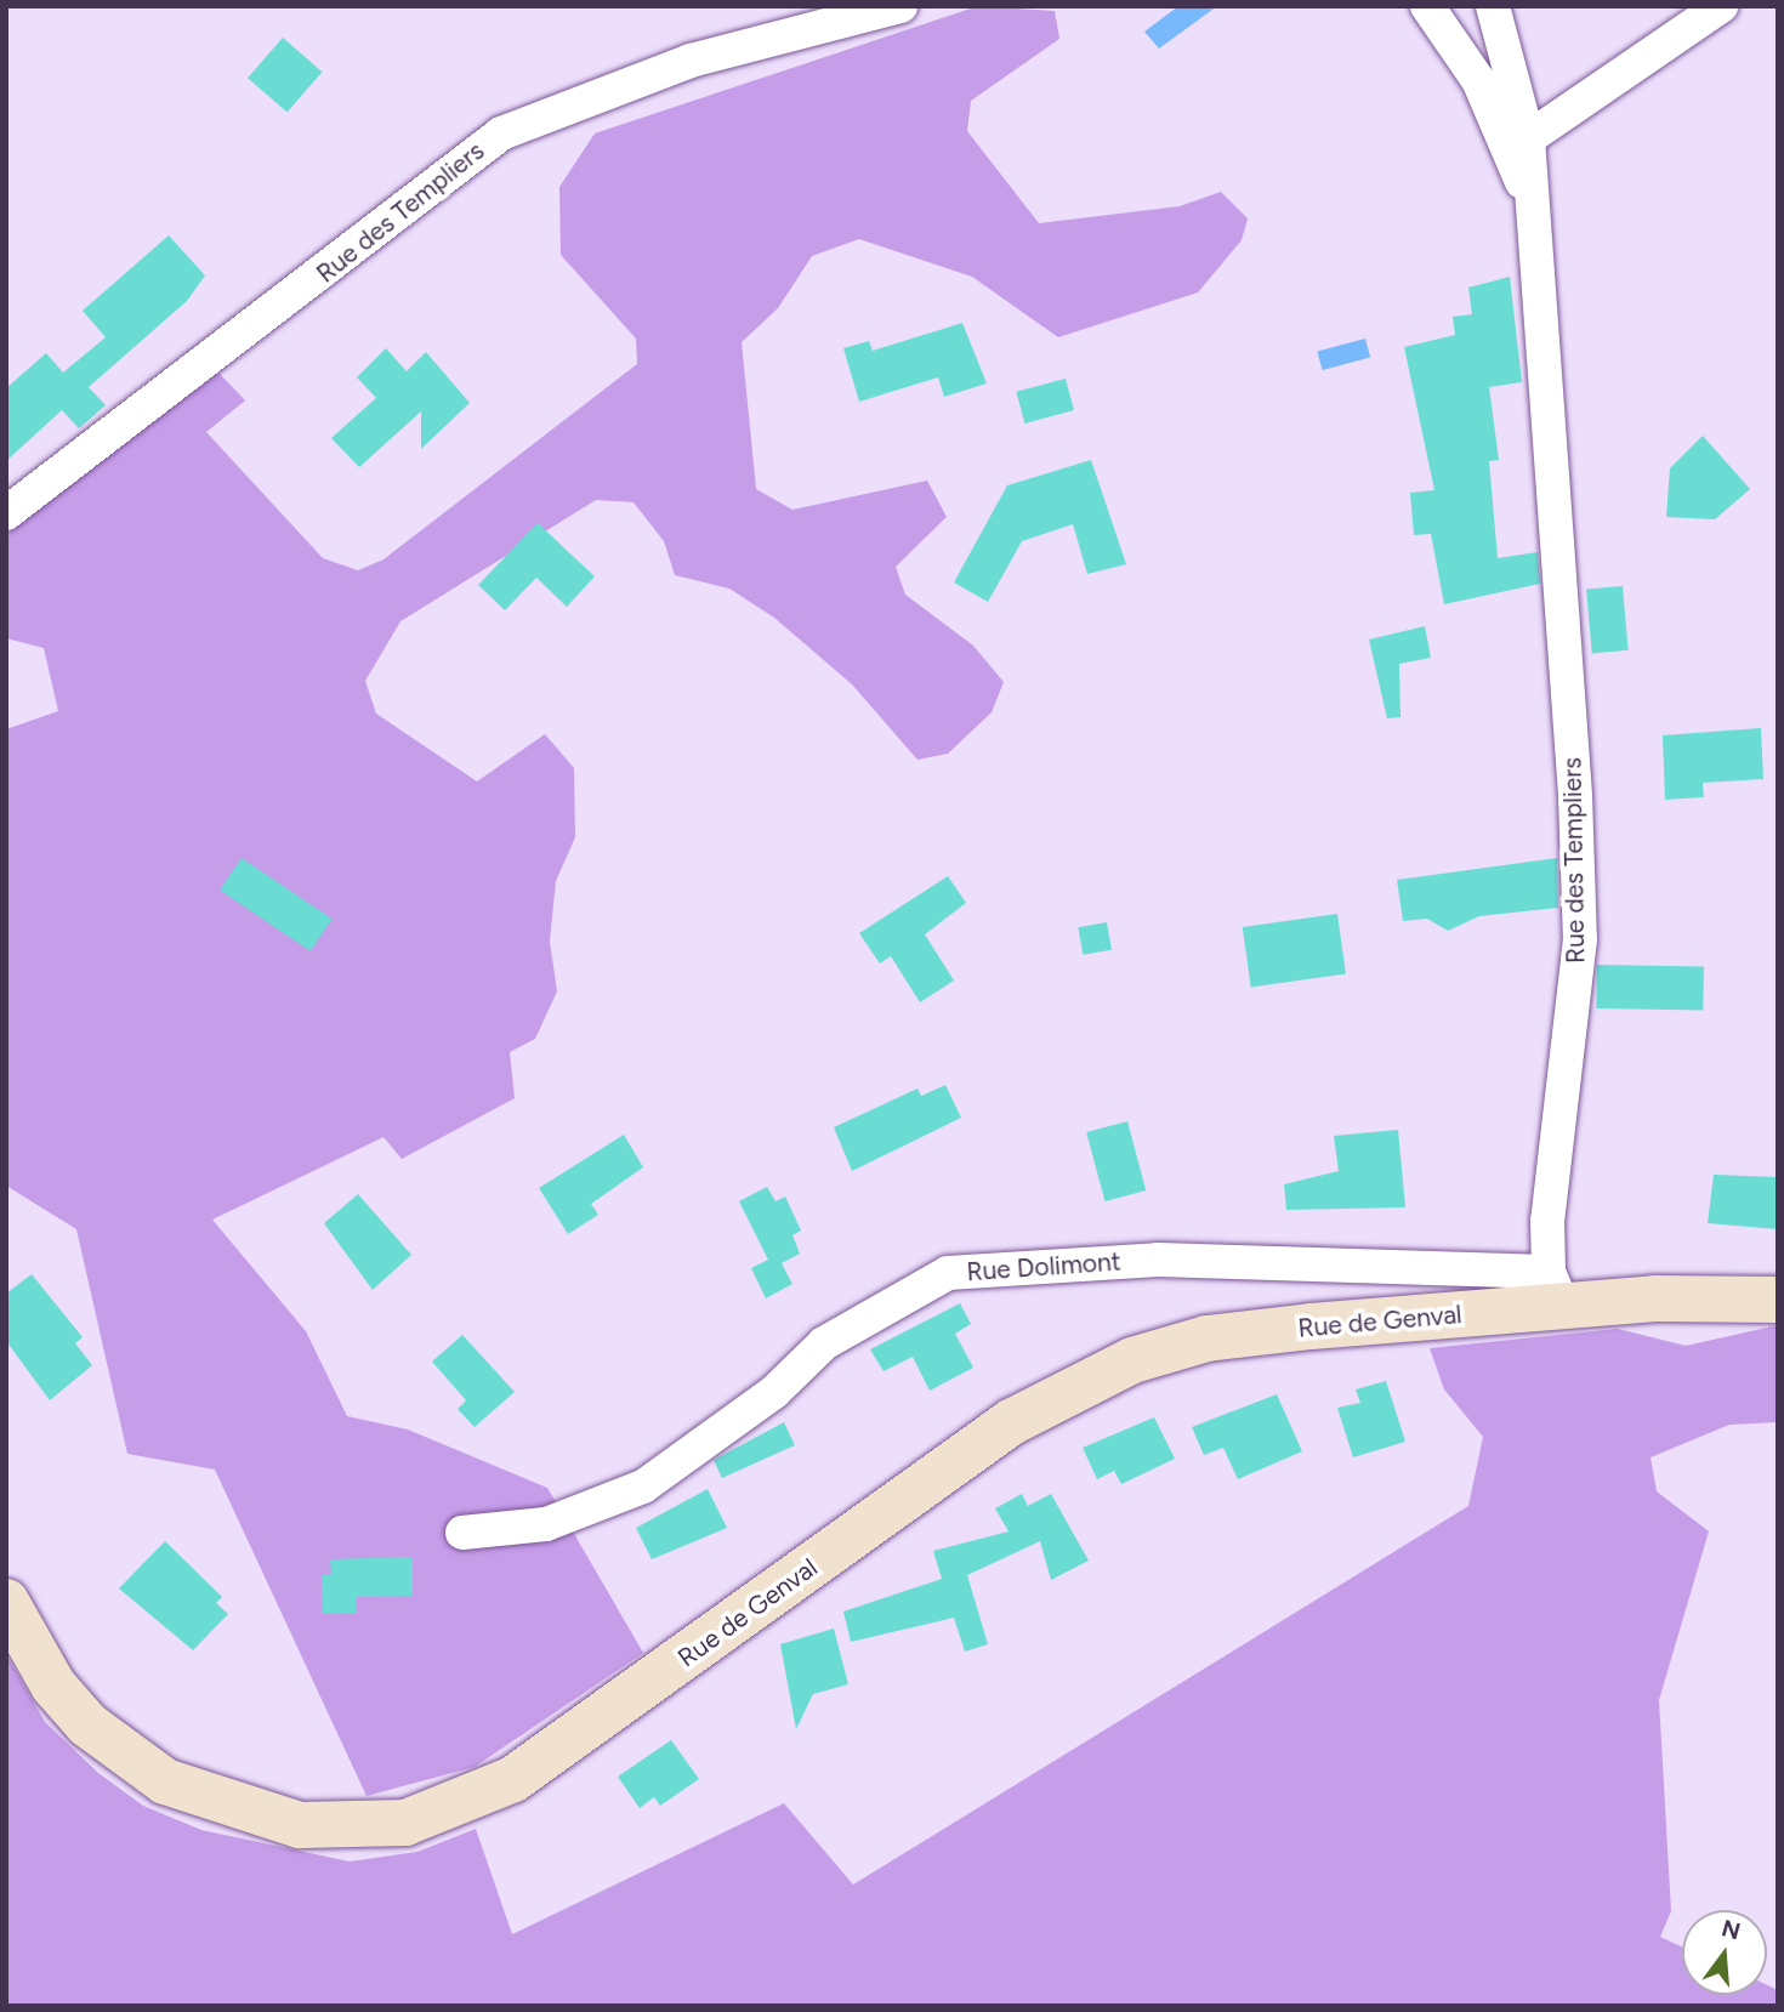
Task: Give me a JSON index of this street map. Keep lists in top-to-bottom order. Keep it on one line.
{"streets":{"street":["Rue des Templiers","Rue Dolimont","Rue de Genval"]},"crossings":[["Rue des Templiers","Rue Dolimont"],["Rue des Templiers","Rue de Genval"],["Rue Dolimont","Rue de Genval"]],"north":"top"}
